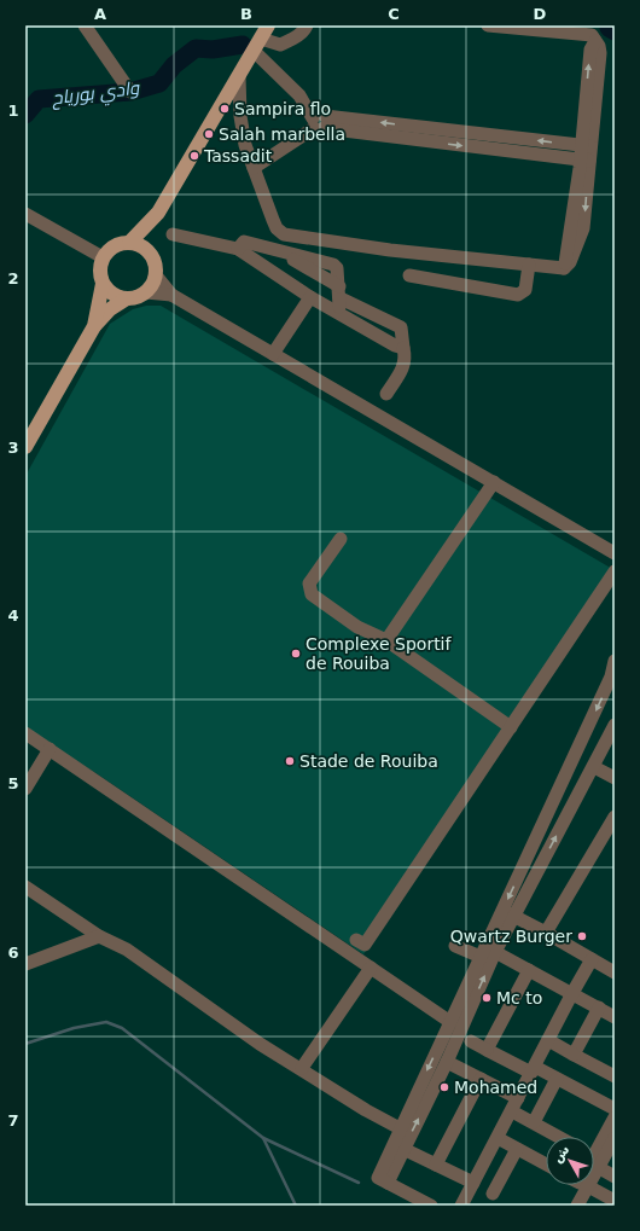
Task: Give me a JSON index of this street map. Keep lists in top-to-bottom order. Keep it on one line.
{"water":["وادي بورياح"],"places":["Sampira flo","Salah marbella","Tassadit","Complexe Sportif de Rouiba","Stade de Rouiba","Qwartz Burger","Mc to","Mohamed"],"north":"top left","grid":{"columns":["A","B","C","D"],"rows":["1","2","3","4","5","6","7"]}}
